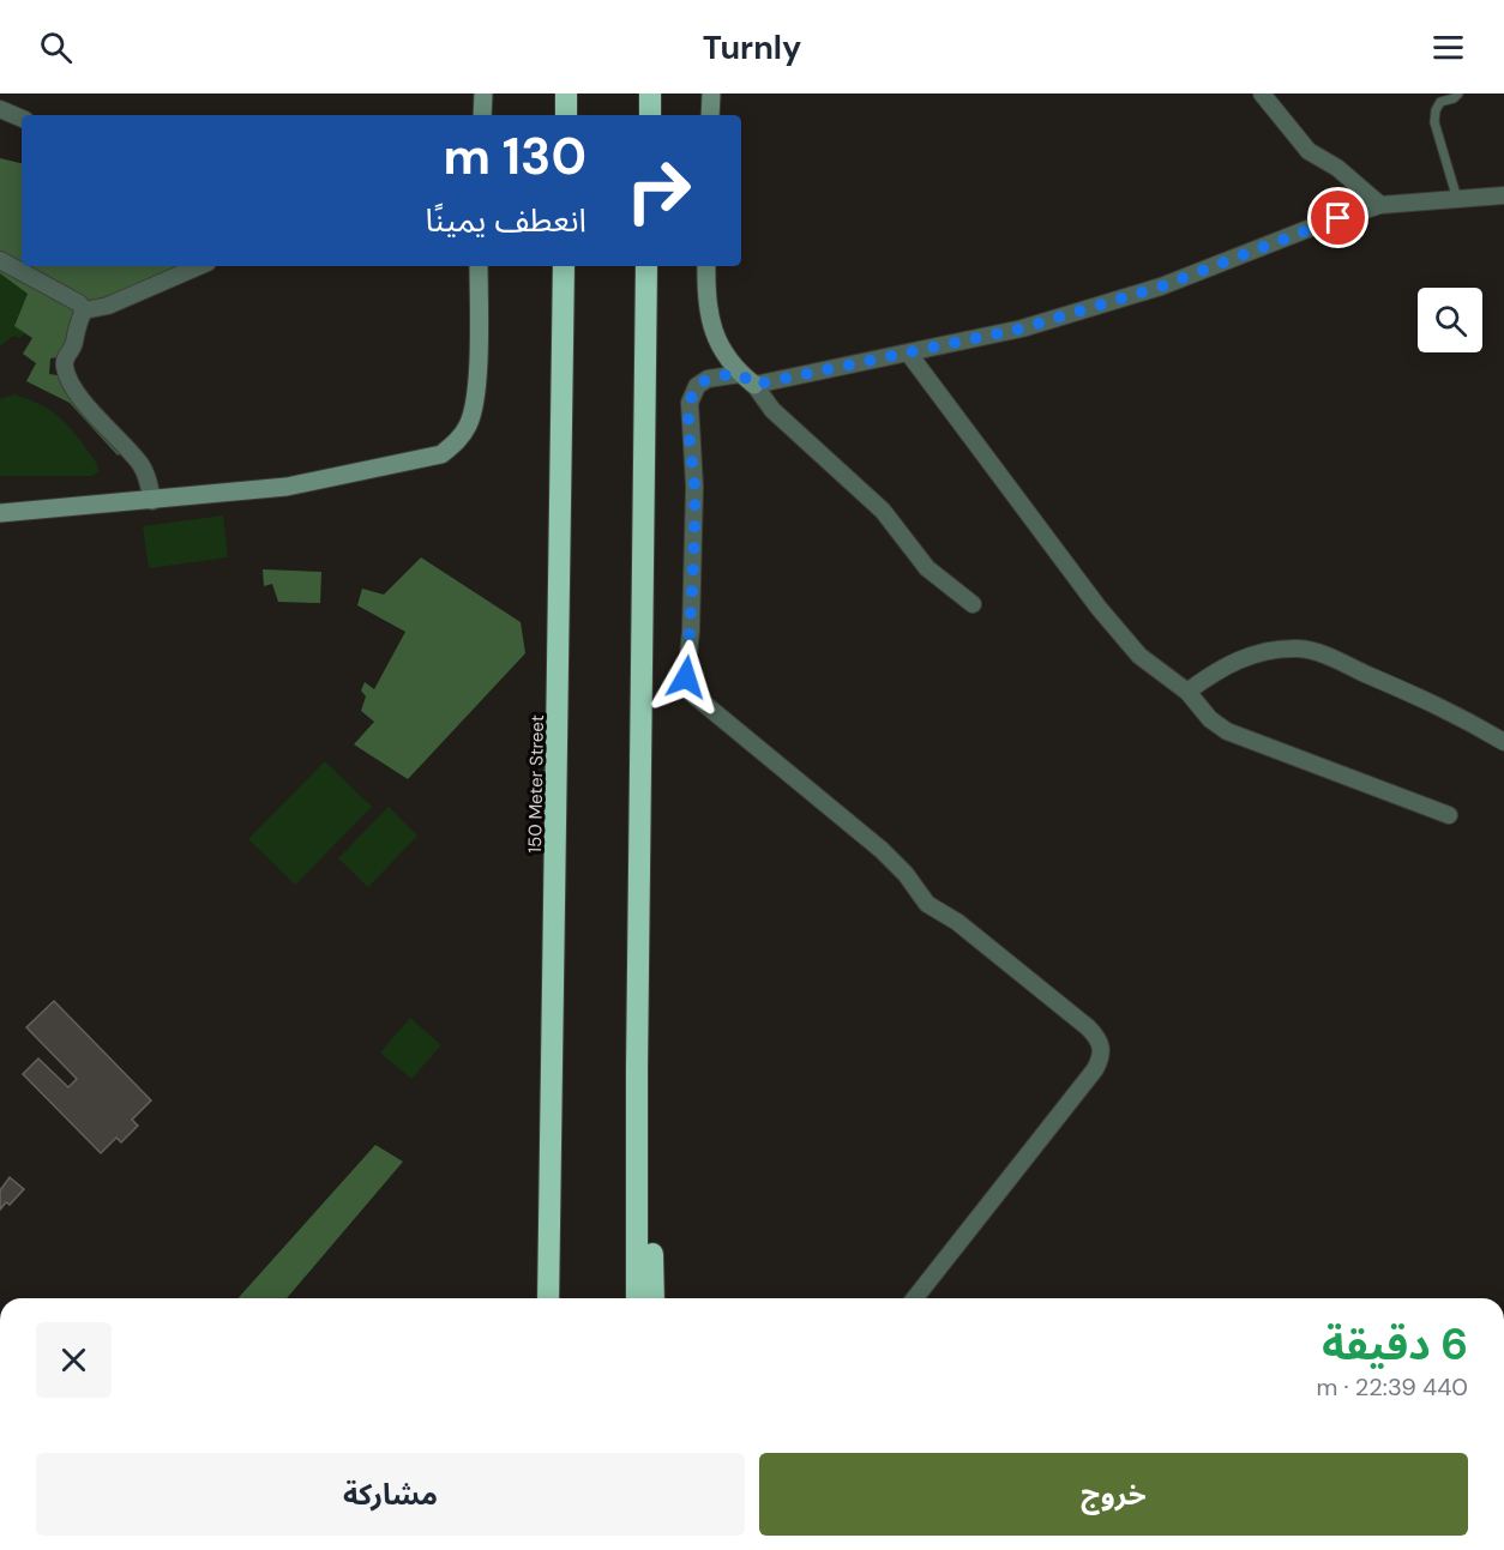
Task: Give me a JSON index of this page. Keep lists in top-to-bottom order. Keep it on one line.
{"streets":{"highway":["150 Meter Street"]},"page":{"header":"Turnly","turn":["130 m","انعطف يمينًا"],"heading":["6 دقيقة","440 m · 22:39"],"buttons":["خروج","مشاركة"]}}
